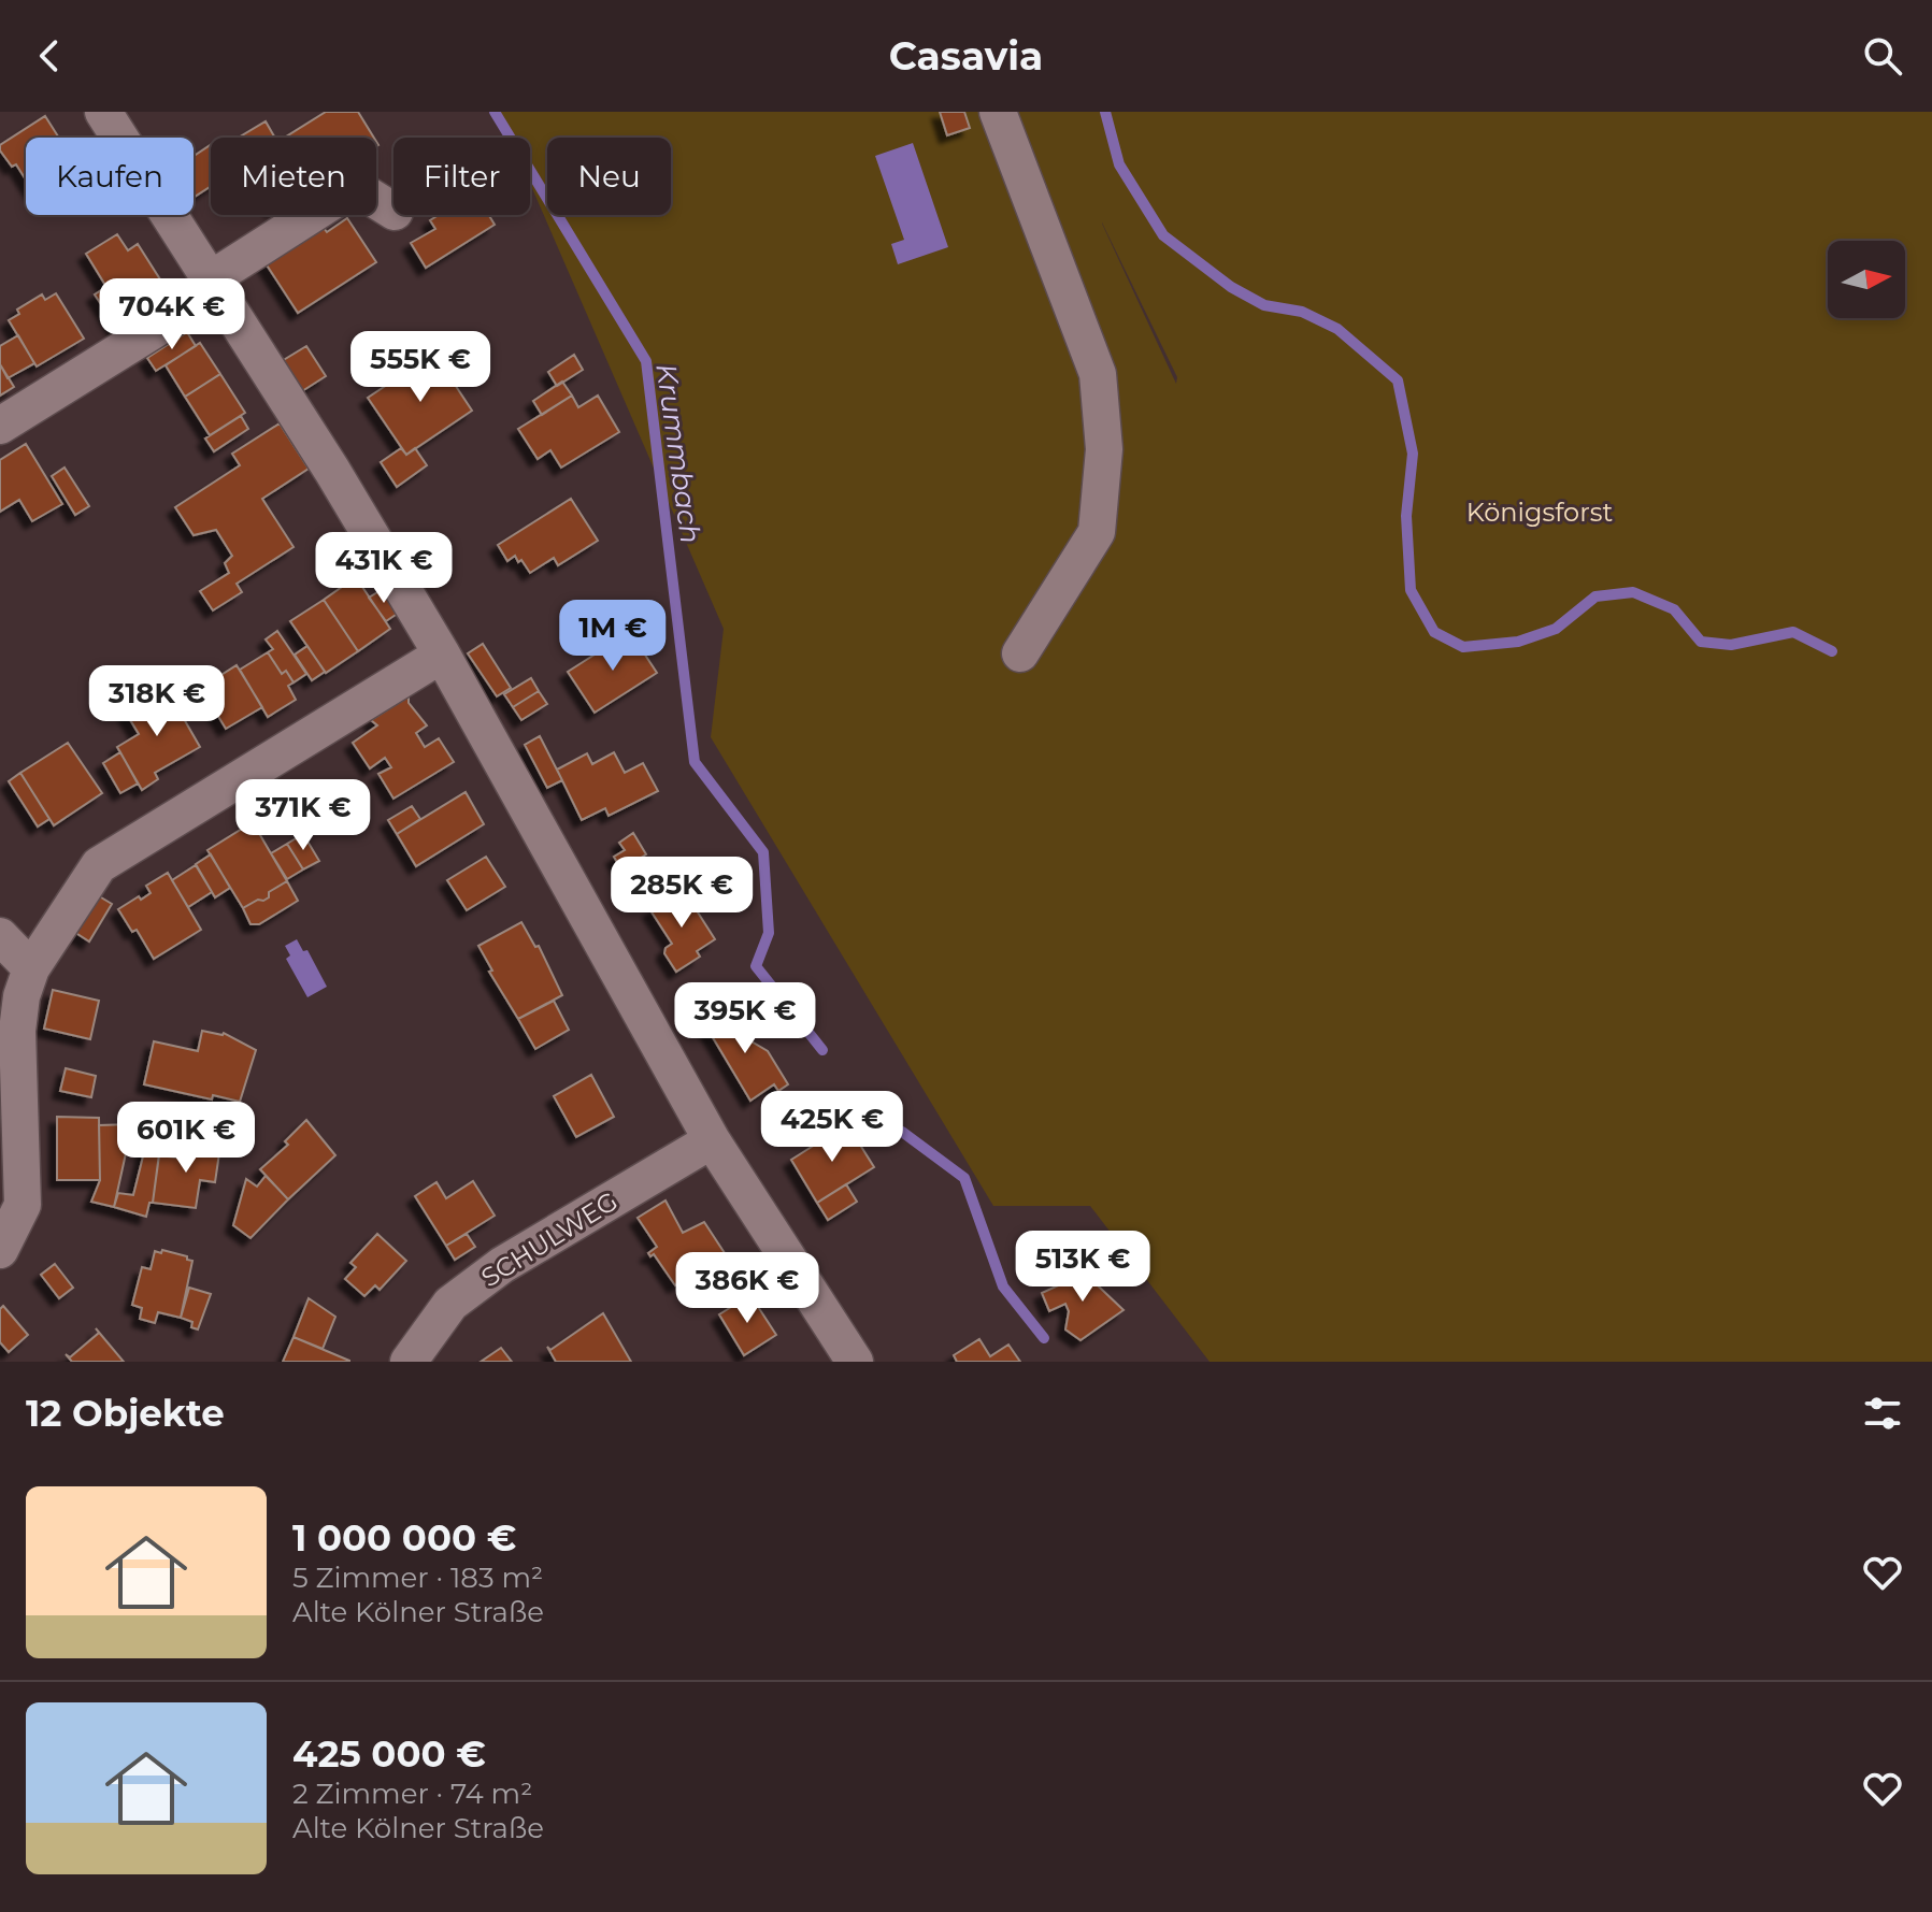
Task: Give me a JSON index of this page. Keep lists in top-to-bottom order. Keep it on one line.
{"streets":{"street":["SCHULWEG"]},"water":["Krummbach"],"parks":["Königsforst"],"north":"right","page":{"header":"Casavia","chip":["Kaufen","Mieten","Filter","Neu"],"price":["704K €","555K €","431K €","1M €","318K €","371K €","285K €","395K €","425K €","601K €","513K €","386K €"],"heading":"12 Objekte","list":[{"name":"1 000 000 €","note":"5 Zimmer · 183 m² · Alte Kölner Straße"},{"name":"425 000 €","note":"2 Zimmer · 74 m² · Alte Kölner Straße"}]}}
